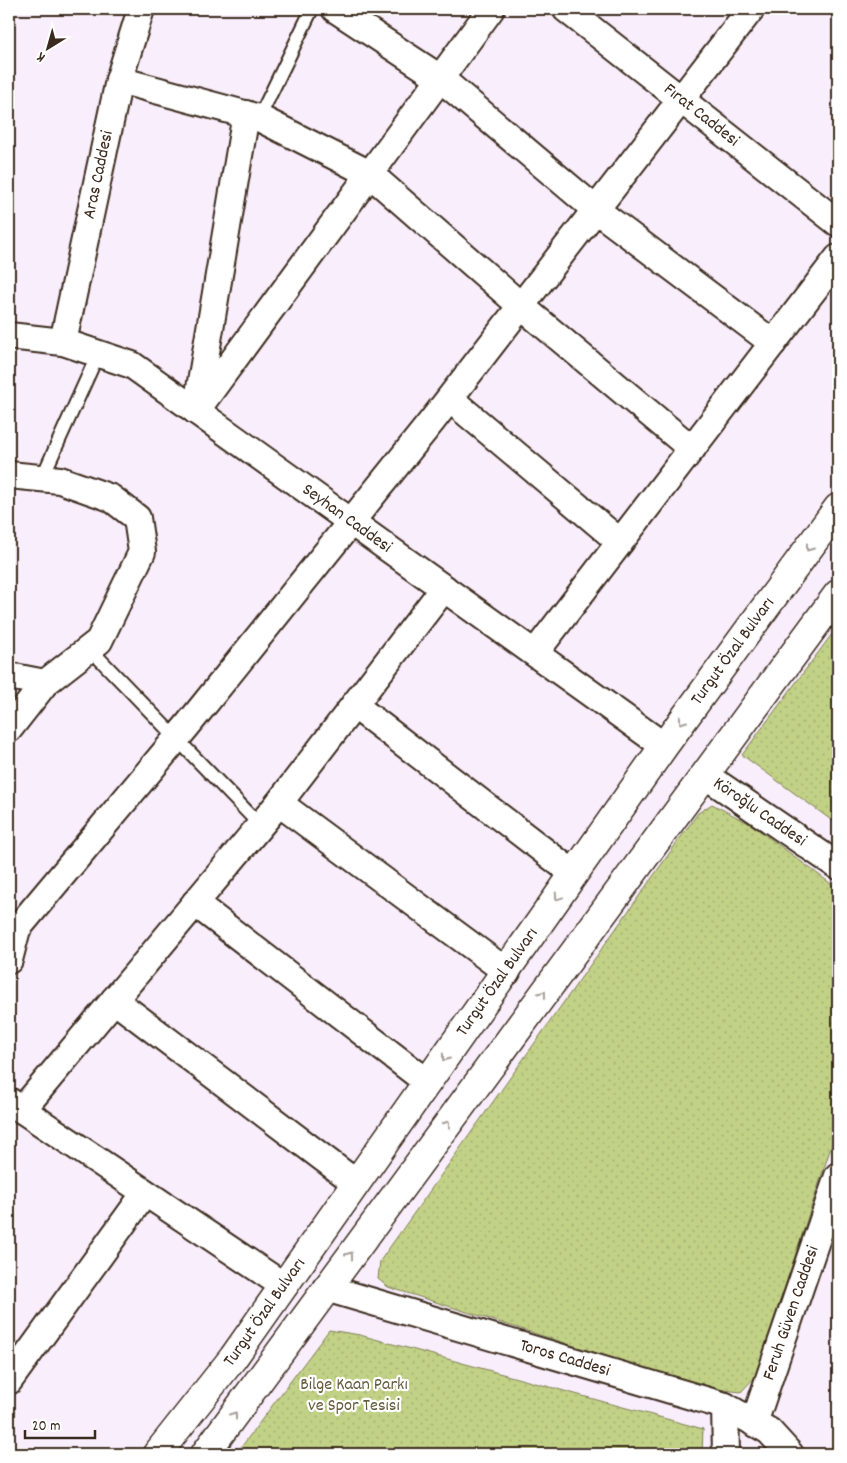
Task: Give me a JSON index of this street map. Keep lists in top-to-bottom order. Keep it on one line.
{"streets":{"street":["Fırat Caddesi","Aras Caddesi","Seyhan Caddesi","Turgut Özal Bulvarı","Köroğlu Caddesi","Feruh Güven Caddesi","Toros Caddesi"]},"crossings":[["Aras Caddesi","Seyhan Caddesi"],["Seyhan Caddesi","Turgut Özal Bulvarı"],["Turgut Özal Bulvarı","Köroğlu Caddesi"],["Turgut Özal Bulvarı","Toros Caddesi"],["Feruh Güven Caddesi","Toros Caddesi"]],"parks":["Bilge Kaan Parkı ve Spor Tesisi"],"scale_bar":"20 m","north":"bottom left"}
